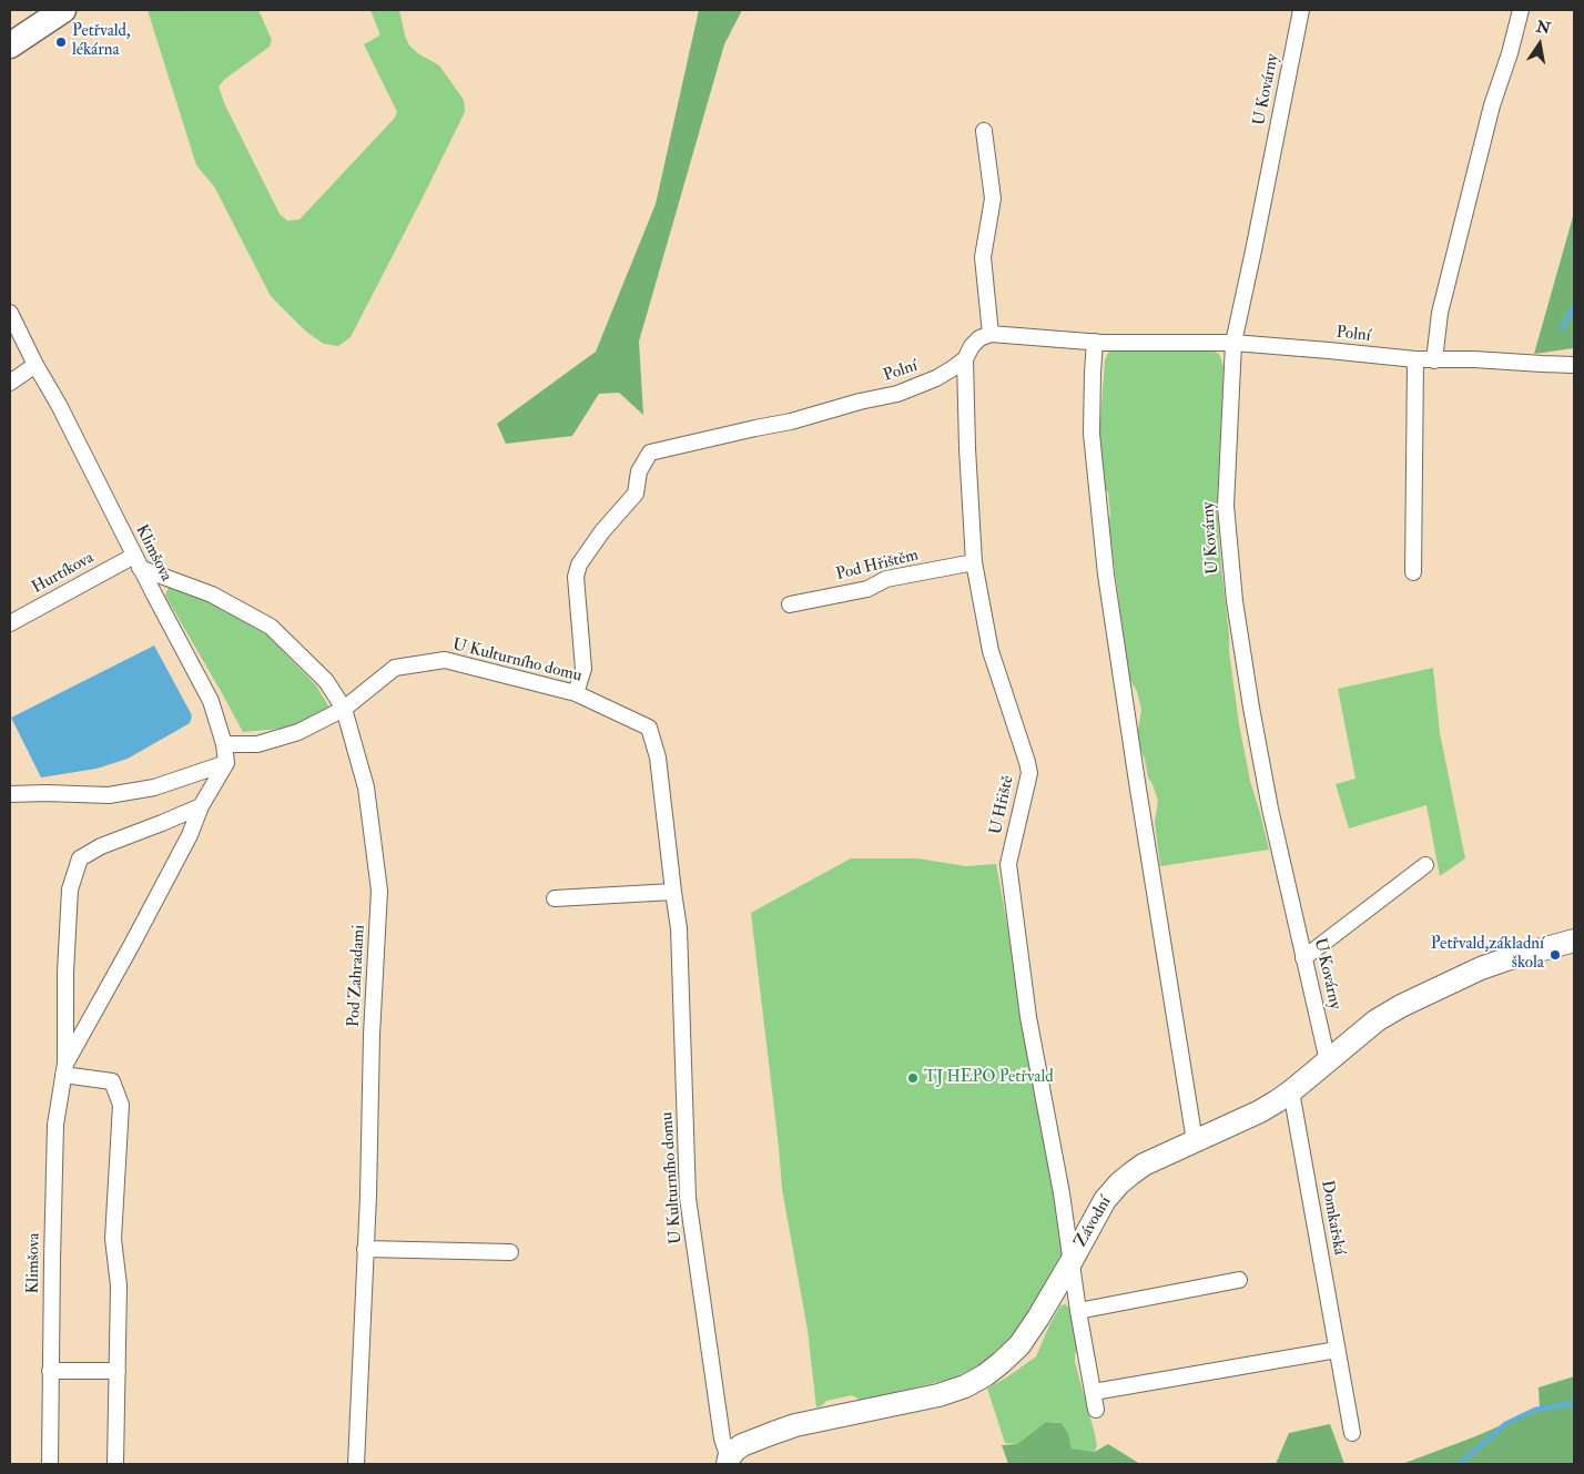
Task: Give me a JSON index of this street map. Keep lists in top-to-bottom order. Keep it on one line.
{"streets":{"street":["U Kovárny","Polní","Klimšova","Pod Hřištěm","Hurtíkova","U Kulturního domu","U Hřiště","Pod Zahradami","Domkařská","Závodní"]},"crossings":[["U Kovárny","Polní"],["U Kovárny","Závodní"],["Polní","U Kulturního domu"],["Polní","U Hřiště"],["Klimšova","Hurtíkova"],["Klimšova","U Kulturního domu"],["Klimšova","Pod Zahradami"],["Pod Hřištěm","U Hřiště"],["Hurtíkova","Pod Zahradami"],["U Kulturního domu","Pod Zahradami"],["U Kulturního domu","Závodní"],["U Hřiště","Závodní"],["Domkařská","Závodní"]],"places":["Petřvald, lékárna","Petřvald,základní škola","TJ HEPO Petřvald"],"north":"top"}
